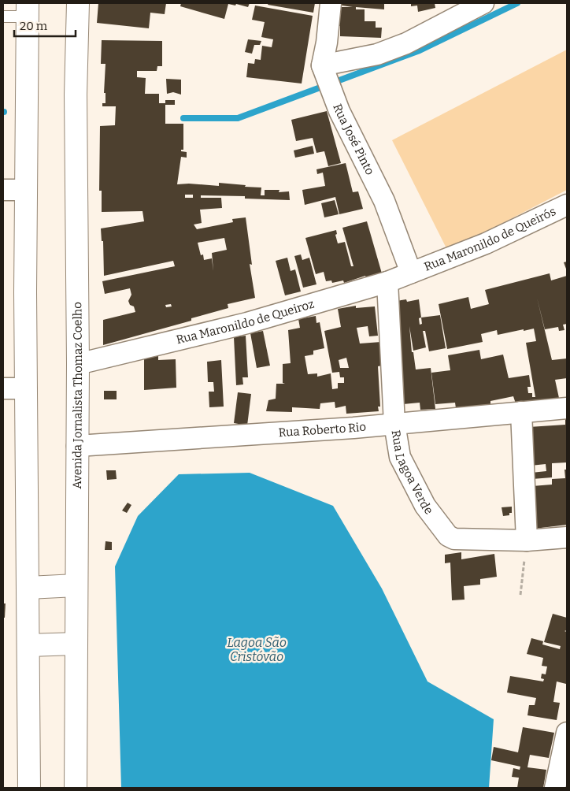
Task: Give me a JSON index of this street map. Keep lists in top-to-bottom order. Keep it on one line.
{"streets":{"main road":["Avenida Jornalista Thomaz Coelho"],"street":["Rua José Pinto","Rua Maronildo de Queirós","Rua Maronildo de Queiroz","Rua Roberto Rio","Rua Lagoa Verde"]},"crossings":[["Rua José Pinto","Rua Maronildo de Queirós"],["Rua José Pinto","Rua Maronildo de Queiroz"],["Rua Maronildo de Queirós","Rua Maronildo de Queiroz"],["Rua Maronildo de Queiroz","Avenida Jornalista Thomaz Coelho"],["Rua Maronildo de Queiroz","Rua Lagoa Verde"],["Avenida Jornalista Thomaz Coelho","Rua Roberto Rio"],["Rua Roberto Rio","Rua Lagoa Verde"]],"water":["Lagoa São Cristóvão"],"scale_bar":"20 m"}
